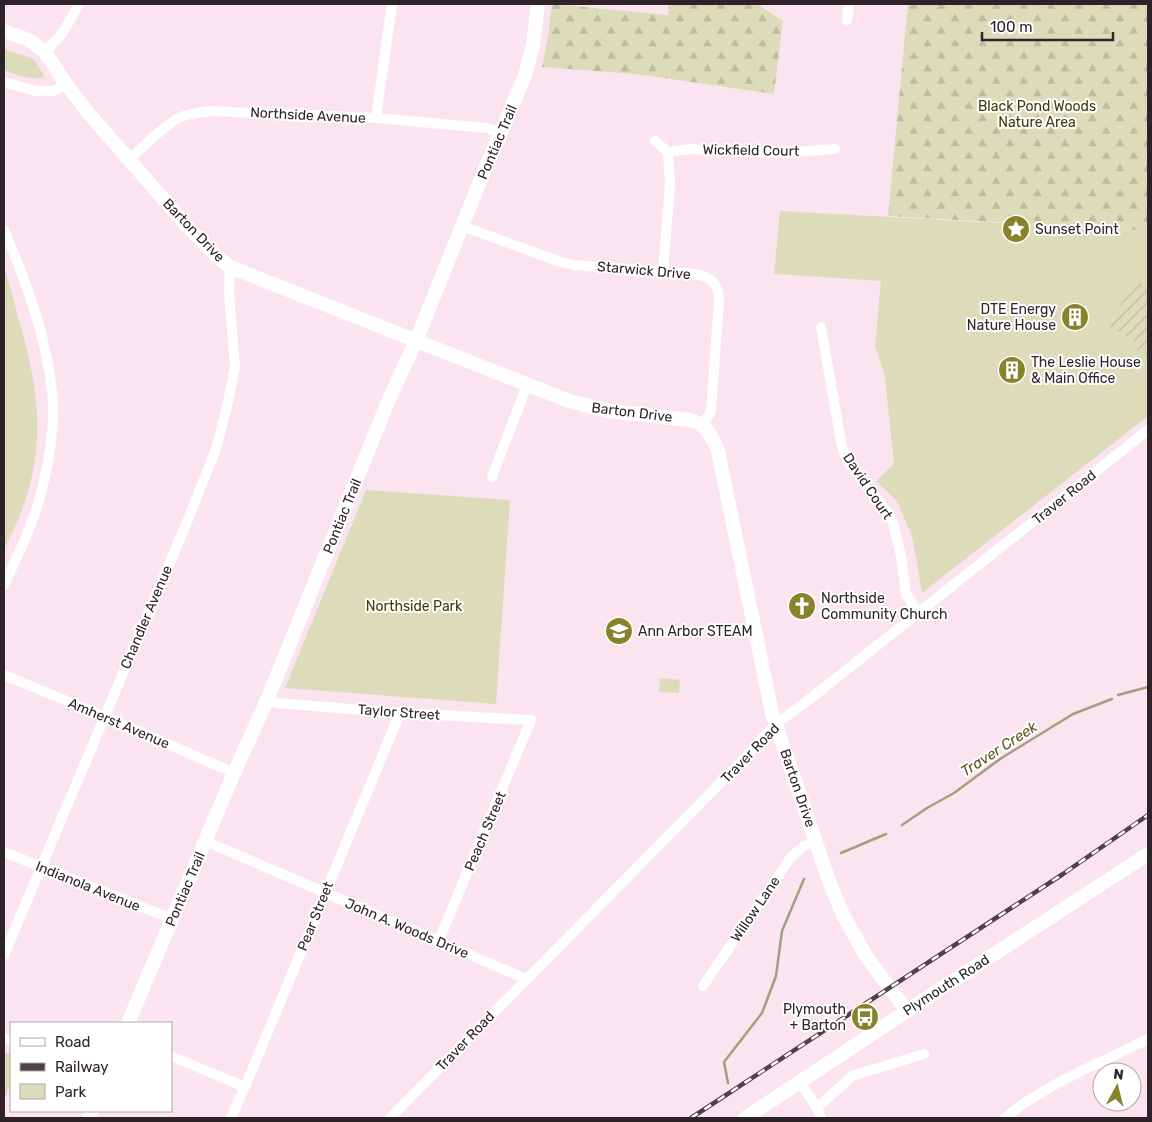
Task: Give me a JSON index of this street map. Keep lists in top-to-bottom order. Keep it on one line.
{"streets":{"main road":["Pontiac Trail","Barton Drive","Plymouth Road"],"street":["Northside Avenue","Wickfield Court","Starwick Drive","David Court","Traver Road","Chandler Avenue","Taylor Street","Amherst Avenue","Peach Street","Indianola Avenue","Willow Lane","Pear Street","John A. Woods Drive"]},"crossings":[["Northside Avenue","Pontiac Trail"],["Northside Avenue","Barton Drive"],["Pontiac Trail","Barton Drive"],["Pontiac Trail","Starwick Drive"],["Pontiac Trail","Taylor Street"],["Pontiac Trail","Amherst Avenue"],["Pontiac Trail","Indianola Avenue"],["Pontiac Trail","John A. Woods Drive"],["Barton Drive","Starwick Drive"],["Barton Drive","Traver Road"],["Barton Drive","Chandler Avenue"],["Barton Drive","Willow Lane"],["Barton Drive","Plymouth Road"],["David Court","Traver Road"],["Traver Road","John A. Woods Drive"],["Chandler Avenue","Amherst Avenue"],["Chandler Avenue","Indianola Avenue"],["Taylor Street","Peach Street"],["Taylor Street","Pear Street"],["Peach Street","John A. Woods Drive"],["Pear Street","John A. Woods Drive"]],"water":["Traver Creek"],"parks":["Black Pond Woods Nature Area","Northside Park"],"places":{"place":["Sunset Point"],"building":["DTE Energy Nature House","The Leslie House & Main Office"],"church":["Northside Community Church"],"school or university":["Ann Arbor STEAM"],"bus stop":["Plymouth + Barton"]},"legend":["Road","Railway","Park"],"scale_bar":"100 m","north":"top"}
